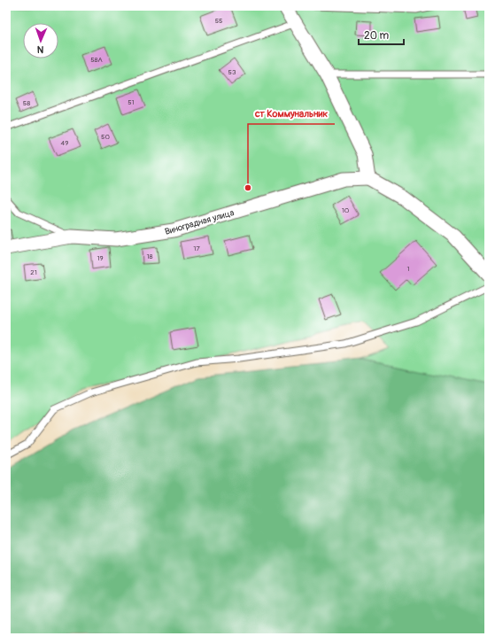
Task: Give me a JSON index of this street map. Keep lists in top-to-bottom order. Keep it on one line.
{"streets":{"street":["Виноградная улица"]},"places":["ст Коммунальник"],"house_numbers":["55","58А","53","51","58","50","49","10","17","18","19","1","21"],"scale_bar":"20 m","north":"bottom"}
